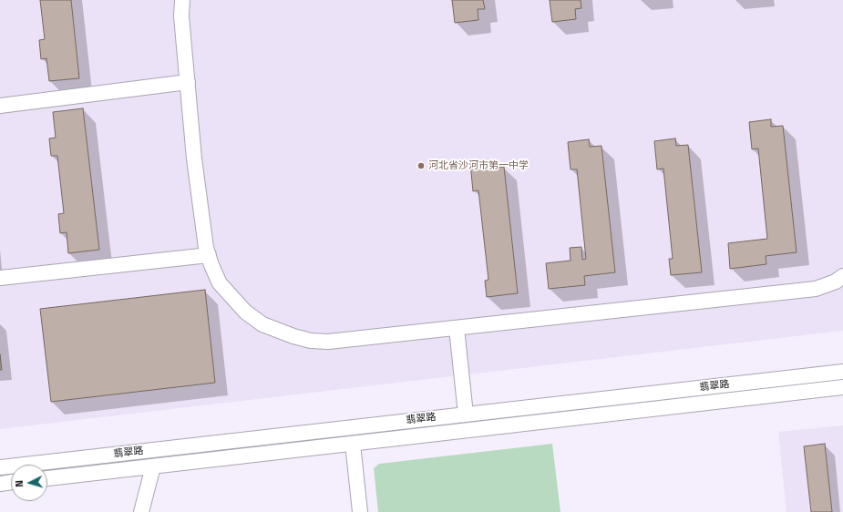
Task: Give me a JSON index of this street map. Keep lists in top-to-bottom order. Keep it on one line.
{"streets":{"street":["翡翠路"]},"places":["河北省沙河市第一中学"],"north":"left"}
